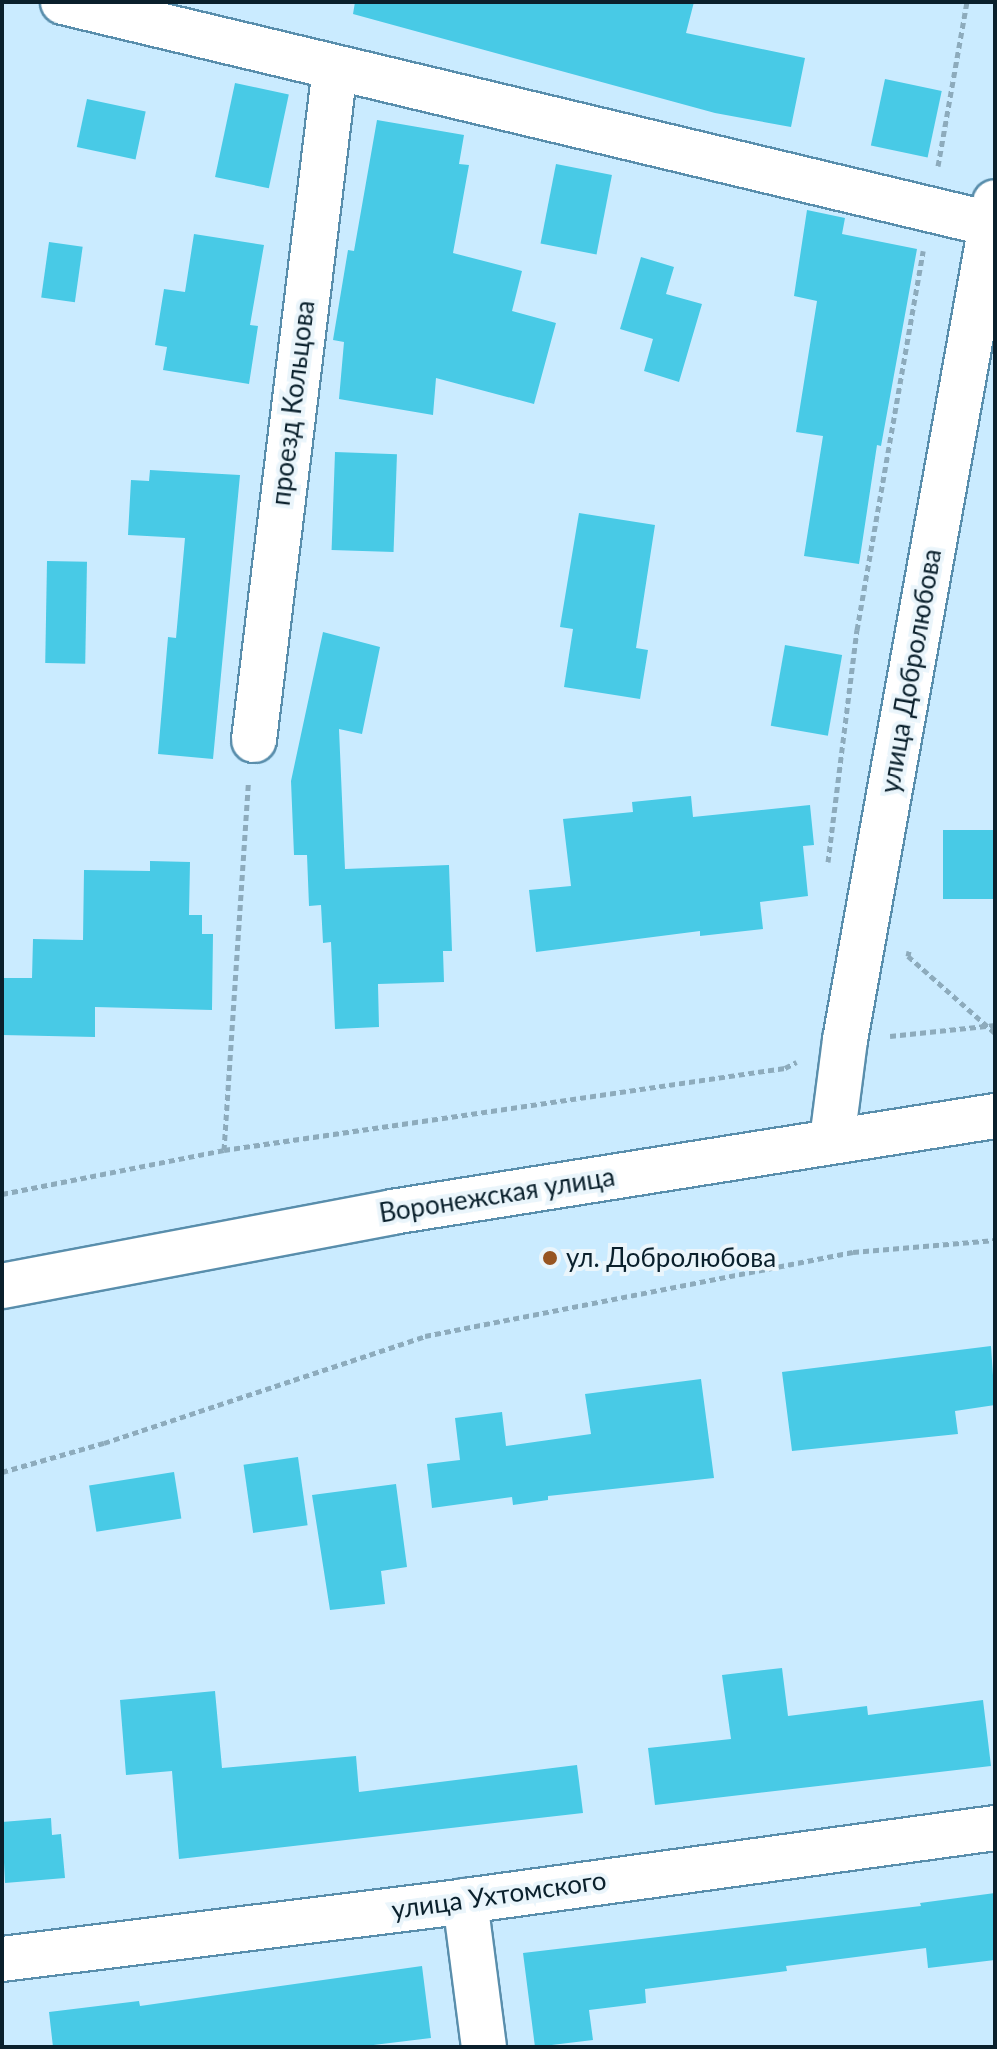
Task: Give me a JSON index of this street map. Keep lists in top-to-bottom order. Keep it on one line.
{"streets":{"street":["проезд Кольцова","улица Добролюбова","Воронежская улица","улица Ухтомского"]},"crossings":[["улица Добролюбова","Воронежская улица"]],"places":["ул. Добролюбова"]}
